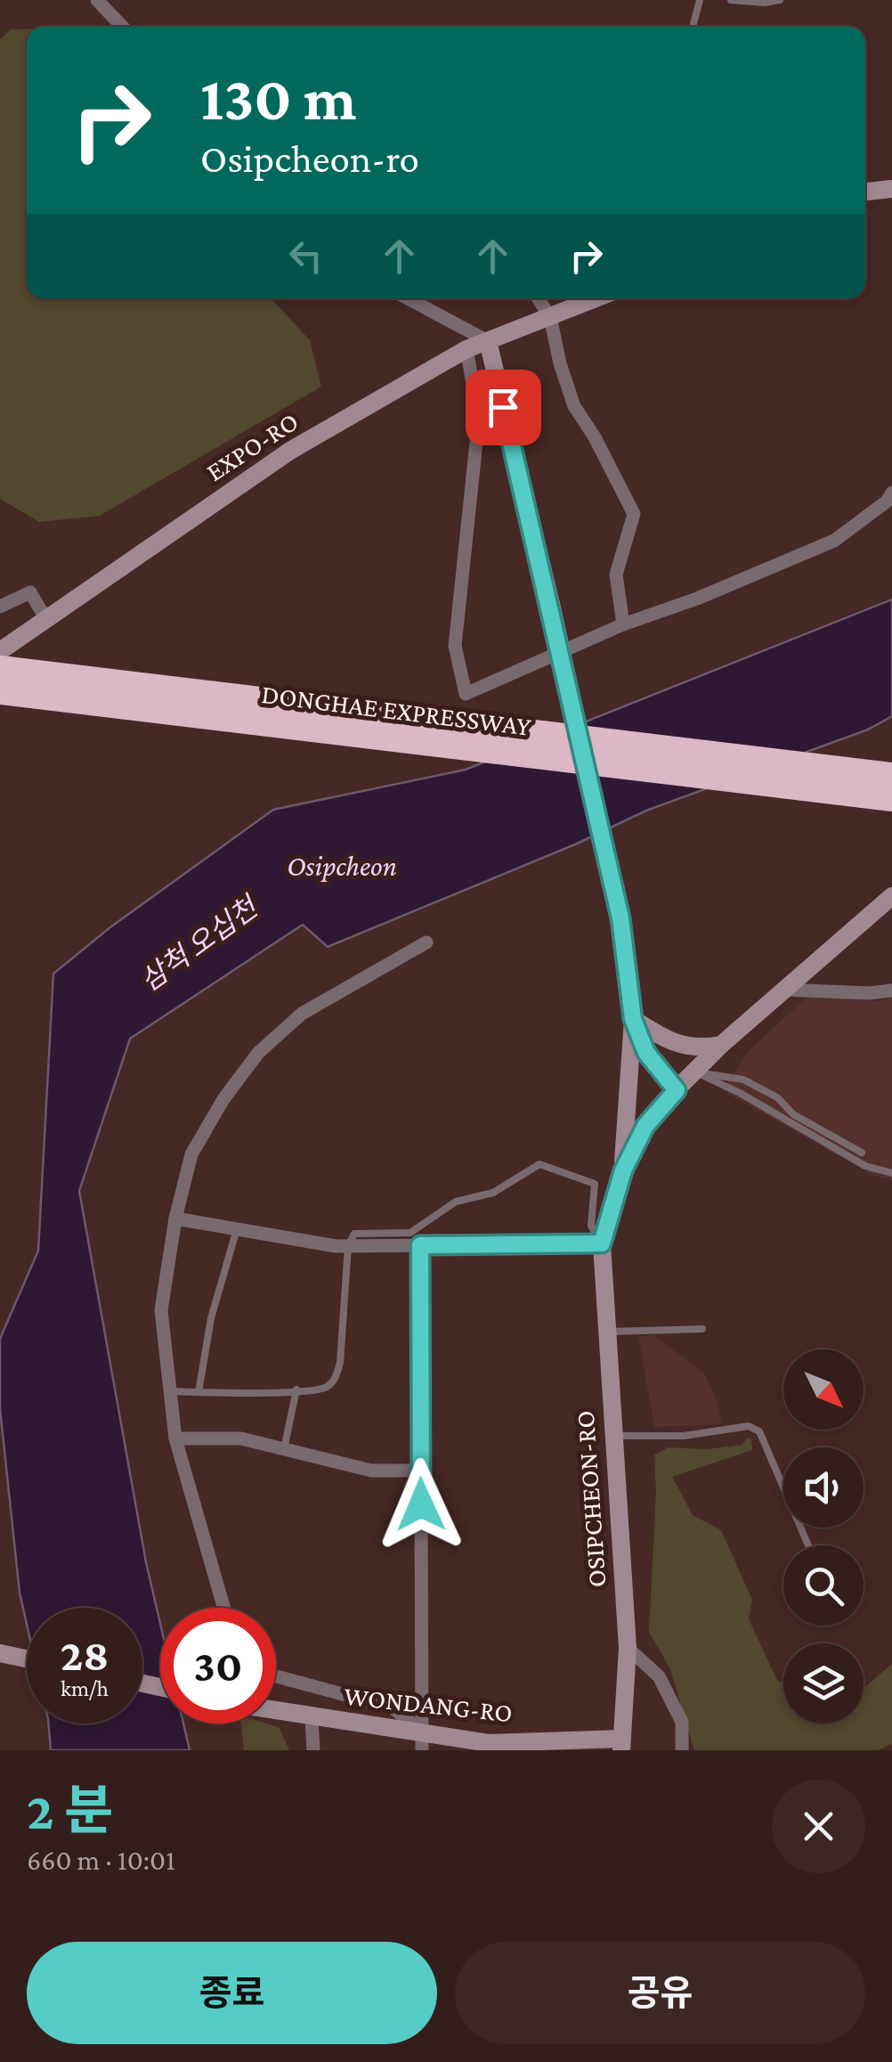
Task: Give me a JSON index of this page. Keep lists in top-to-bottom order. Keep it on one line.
{"streets":{"highway":["DONGHAE EXPRESSWAY"],"street":["EXPO-RO","OSIPCHEON-RO","WONDANG-RO"]},"crossings":[["OSIPCHEON-RO","WONDANG-RO"]],"water":["Osipcheon","삼척 오십천"],"north":"bottom right","page":{"turn":["130 m","Osipcheon-ro"],"speed":"28 km/h","limit":"30","heading":["2 분","660 m · 10:01"],"buttons":["종료","공유"]}}
